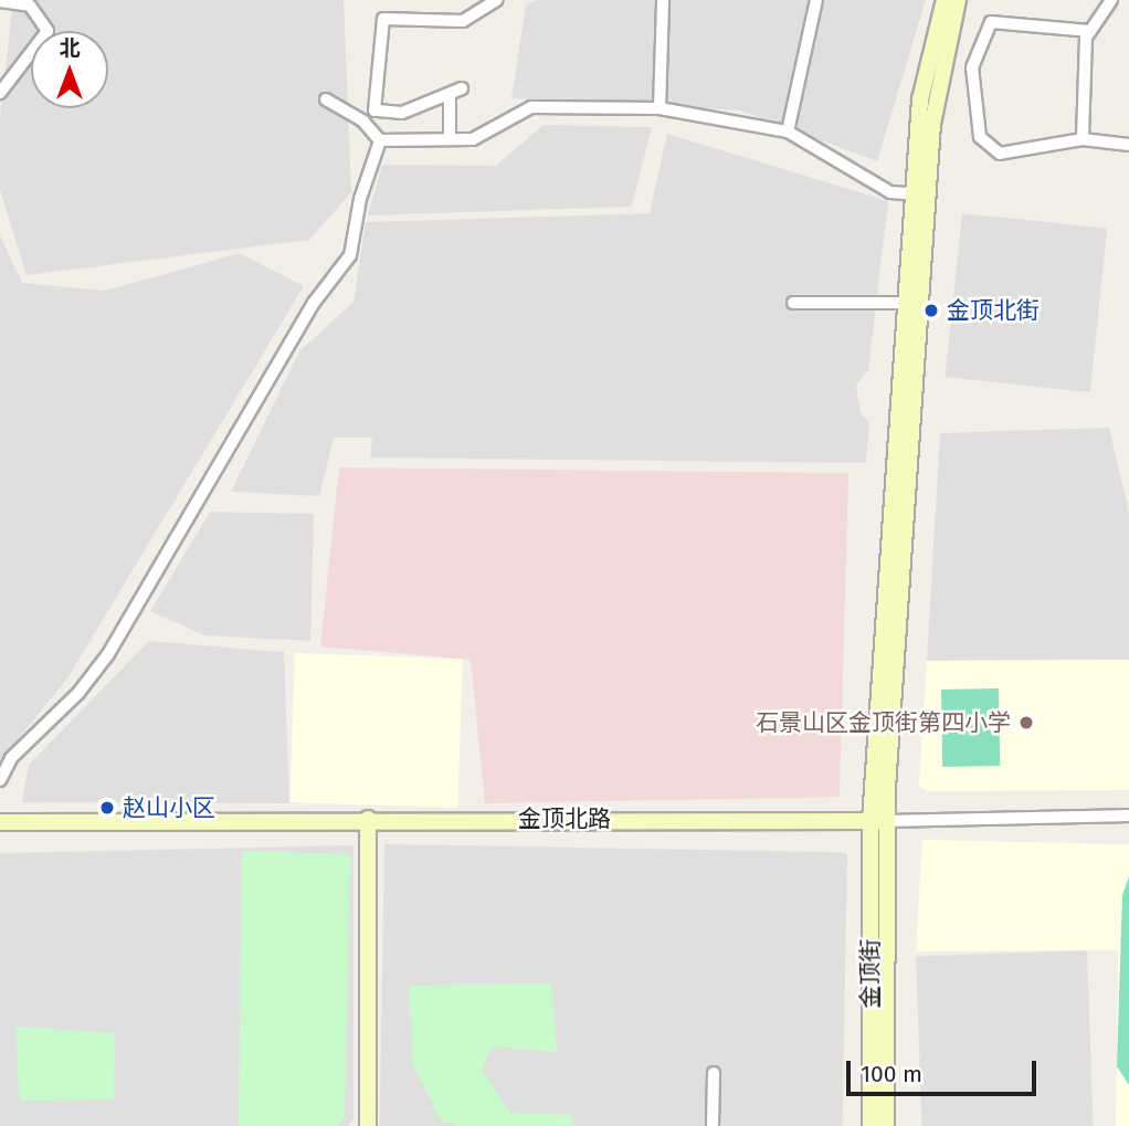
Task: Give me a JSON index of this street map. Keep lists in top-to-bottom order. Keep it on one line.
{"streets":{"main road":["金顶北路","金顶街"]},"crossings":[["金顶北路","金顶街"]],"places":["金顶北街","石景山区金顶街第四小学","赵山小区"],"scale_bar":"100 m","north":"top"}
